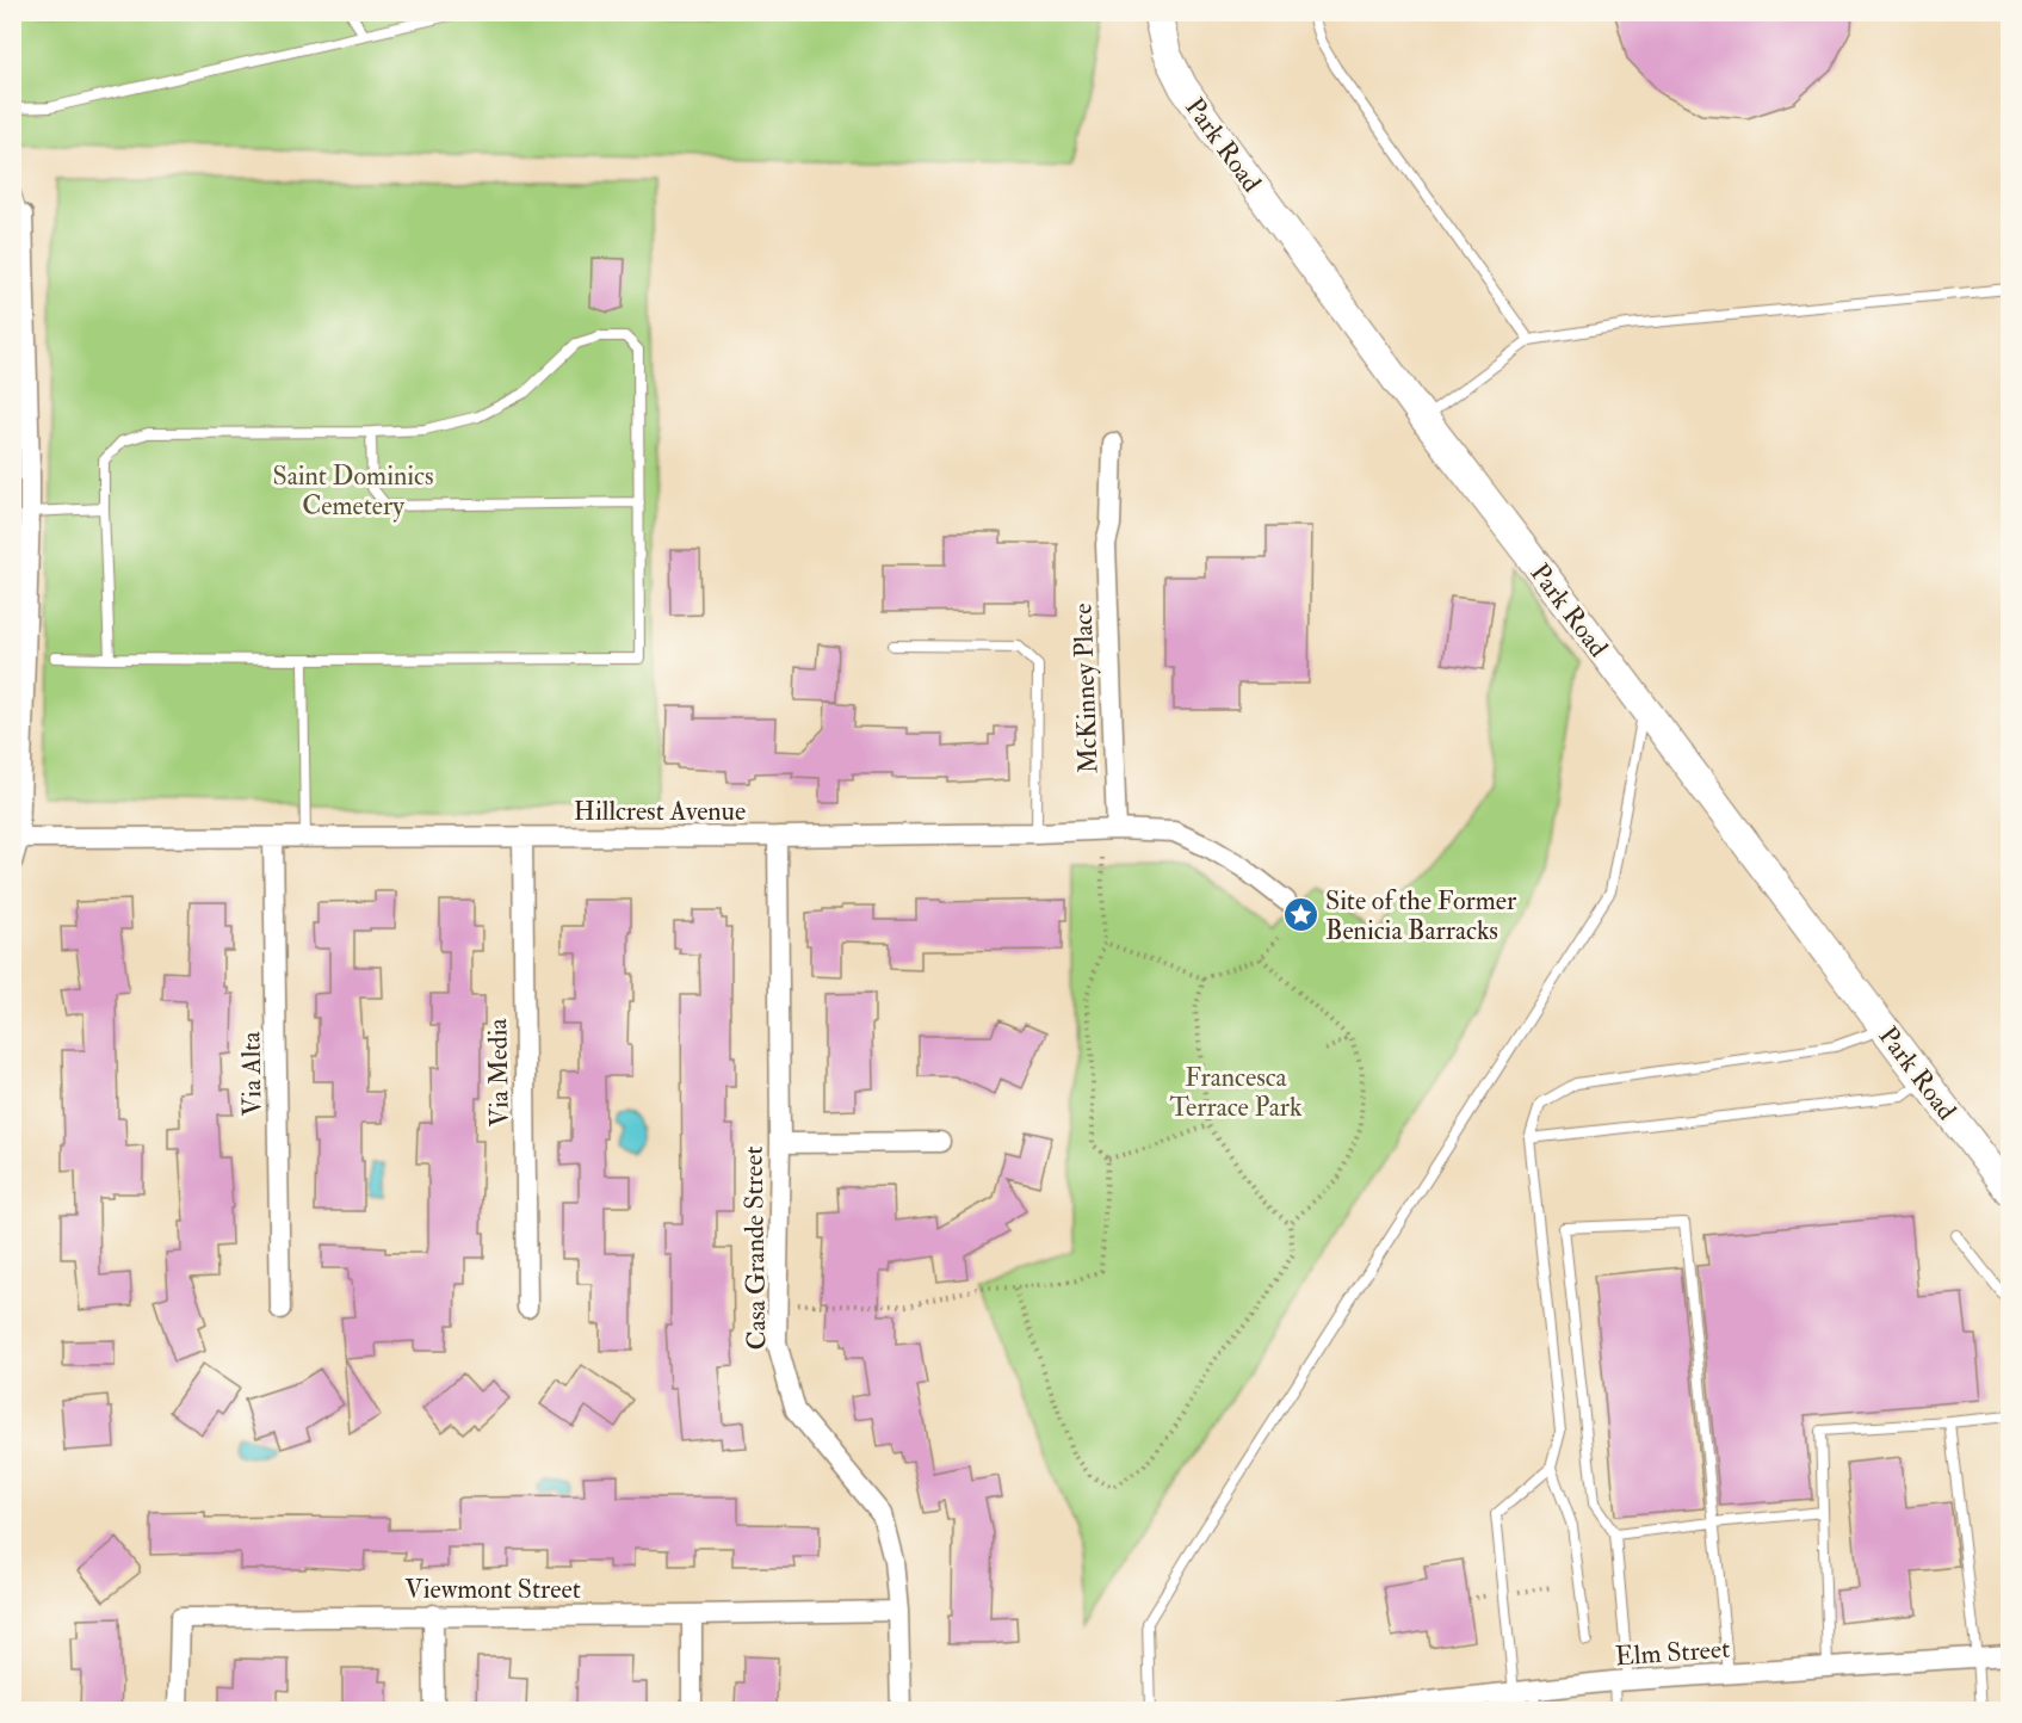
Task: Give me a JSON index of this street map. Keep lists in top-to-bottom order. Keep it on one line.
{"streets":{"street":["Park Road","McKinney Place","Hillcrest Avenue","Via Media","Via Alta","Casa Grande Street","Viewmont Street","Elm Street"]},"crossings":[["McKinney Place","Hillcrest Avenue"],["Hillcrest Avenue","Via Media"],["Hillcrest Avenue","Via Alta"],["Hillcrest Avenue","Casa Grande Street"],["Casa Grande Street","Viewmont Street"]],"parks":["Saint Dominics Cemetery","Francesca Terrace Park"],"places":{"place":["Site of the Former Benicia Barracks"]}}
